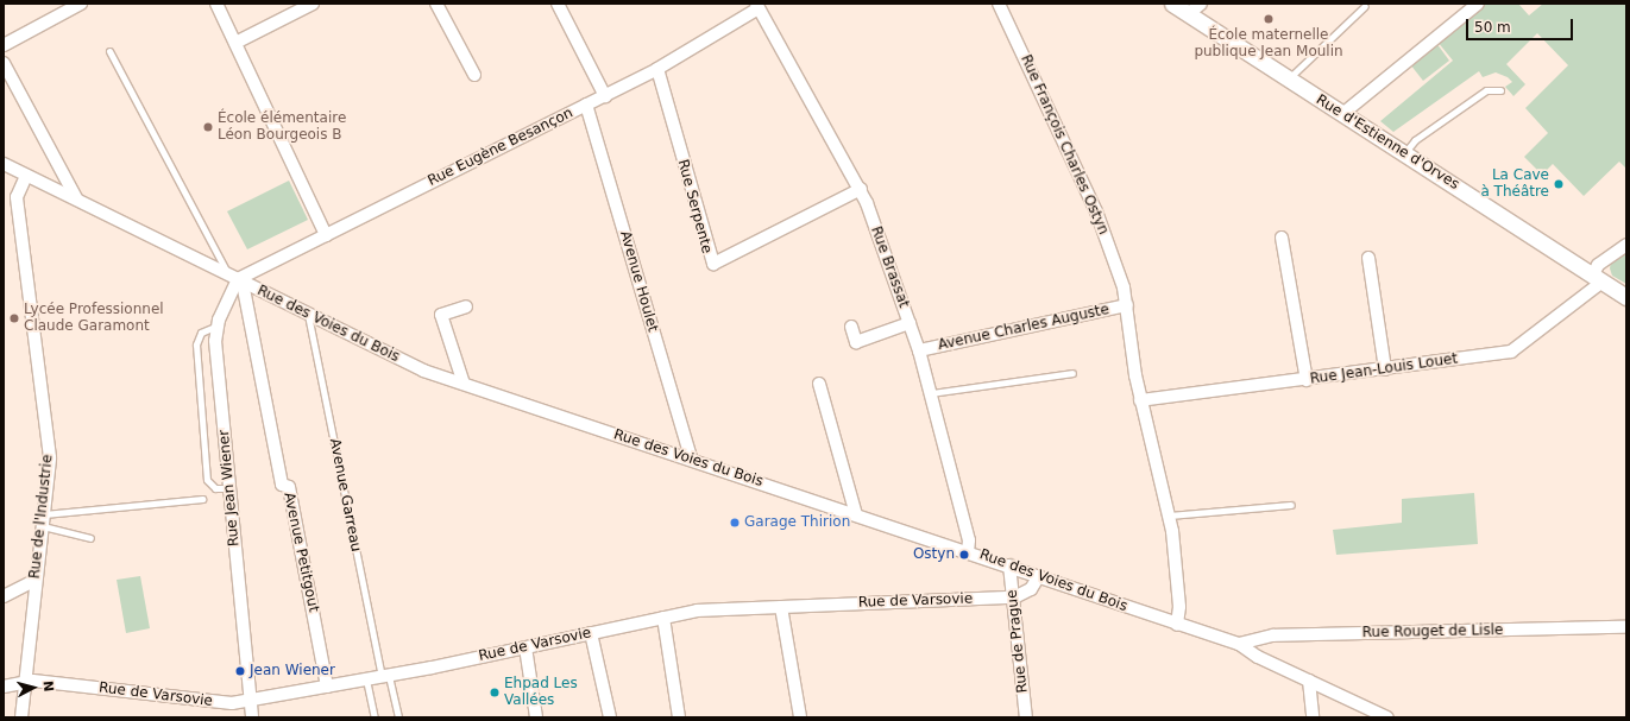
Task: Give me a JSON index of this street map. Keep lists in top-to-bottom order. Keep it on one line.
{"streets":{"street":["Rue d'Estienne d'Orves","Rue François Charles Ostyn","Rue Eugène Besançon","Rue Serpente","Rue Brassat","Avenue Houlet","Rue des Voies du Bois","Avenue Charles Auguste","Rue Jean-Louis Louet","Rue Jean Wiener","Rue de l'Industrie","Avenue Petitgout","Rue de Varsovie","Rue Rouget de Lisle","Rue de Prague"],"lane":["Avenue Garreau"]},"crossings":[["Rue d'Estienne d'Orves","Rue Jean-Louis Louet"],["Rue François Charles Ostyn","Rue des Voies du Bois"],["Rue François Charles Ostyn","Avenue Charles Auguste"],["Rue François Charles Ostyn","Rue Jean-Louis Louet"],["Rue Eugène Besançon","Rue Serpente"],["Rue Eugène Besançon","Rue Brassat"],["Rue Eugène Besançon","Avenue Houlet"],["Rue Eugène Besançon","Rue des Voies du Bois"],["Rue Eugène Besançon","Rue Jean Wiener"],["Rue Eugène Besançon","Avenue Petitgout"],["Rue Serpente","Rue Brassat"],["Rue Brassat","Rue des Voies du Bois"],["Rue Brassat","Avenue Charles Auguste"],["Avenue Houlet","Rue des Voies du Bois"],["Rue des Voies du Bois","Rue Jean Wiener"],["Rue des Voies du Bois","Avenue Garreau"],["Rue des Voies du Bois","Rue de l'Industrie"],["Rue des Voies du Bois","Avenue Petitgout"],["Rue des Voies du Bois","Rue Rouget de Lisle"],["Rue des Voies du Bois","Rue de Prague"],["Rue Jean Wiener","Avenue Petitgout"],["Rue Jean Wiener","Rue de Varsovie"],["Avenue Garreau","Rue de Varsovie"],["Rue de l'Industrie","Rue de Varsovie"],["Avenue Petitgout","Rue de Varsovie"],["Rue de Varsovie","Rue de Prague"]],"places":["École maternelle publique Jean Moulin","École élémentaire Léon Bourgeois B","La Cave à Théâtre","Lycée Professionnel Claude Garamont","Garage Thirion","Ostyn","Jean Wiener","Ehpad Les Vallées"],"scale_bar":"50 m","north":"right"}
